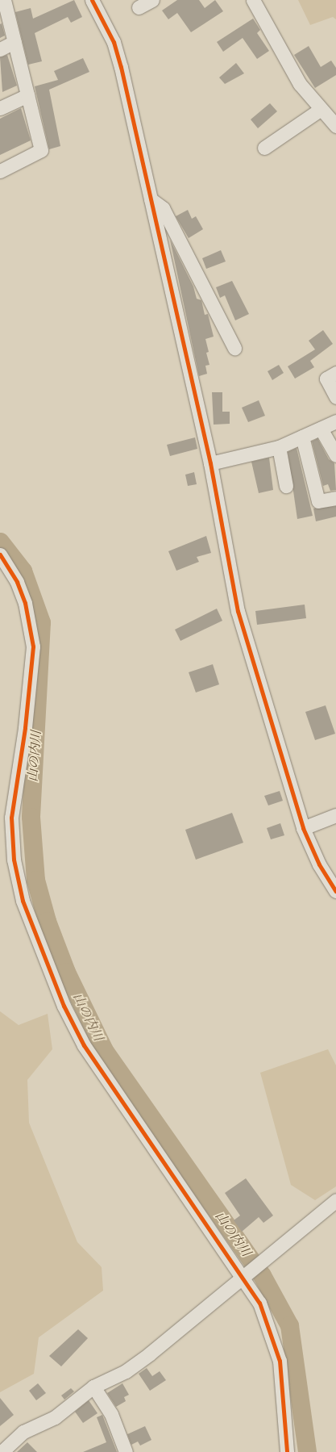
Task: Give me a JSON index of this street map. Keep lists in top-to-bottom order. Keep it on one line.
{"water":["山の内川"]}
